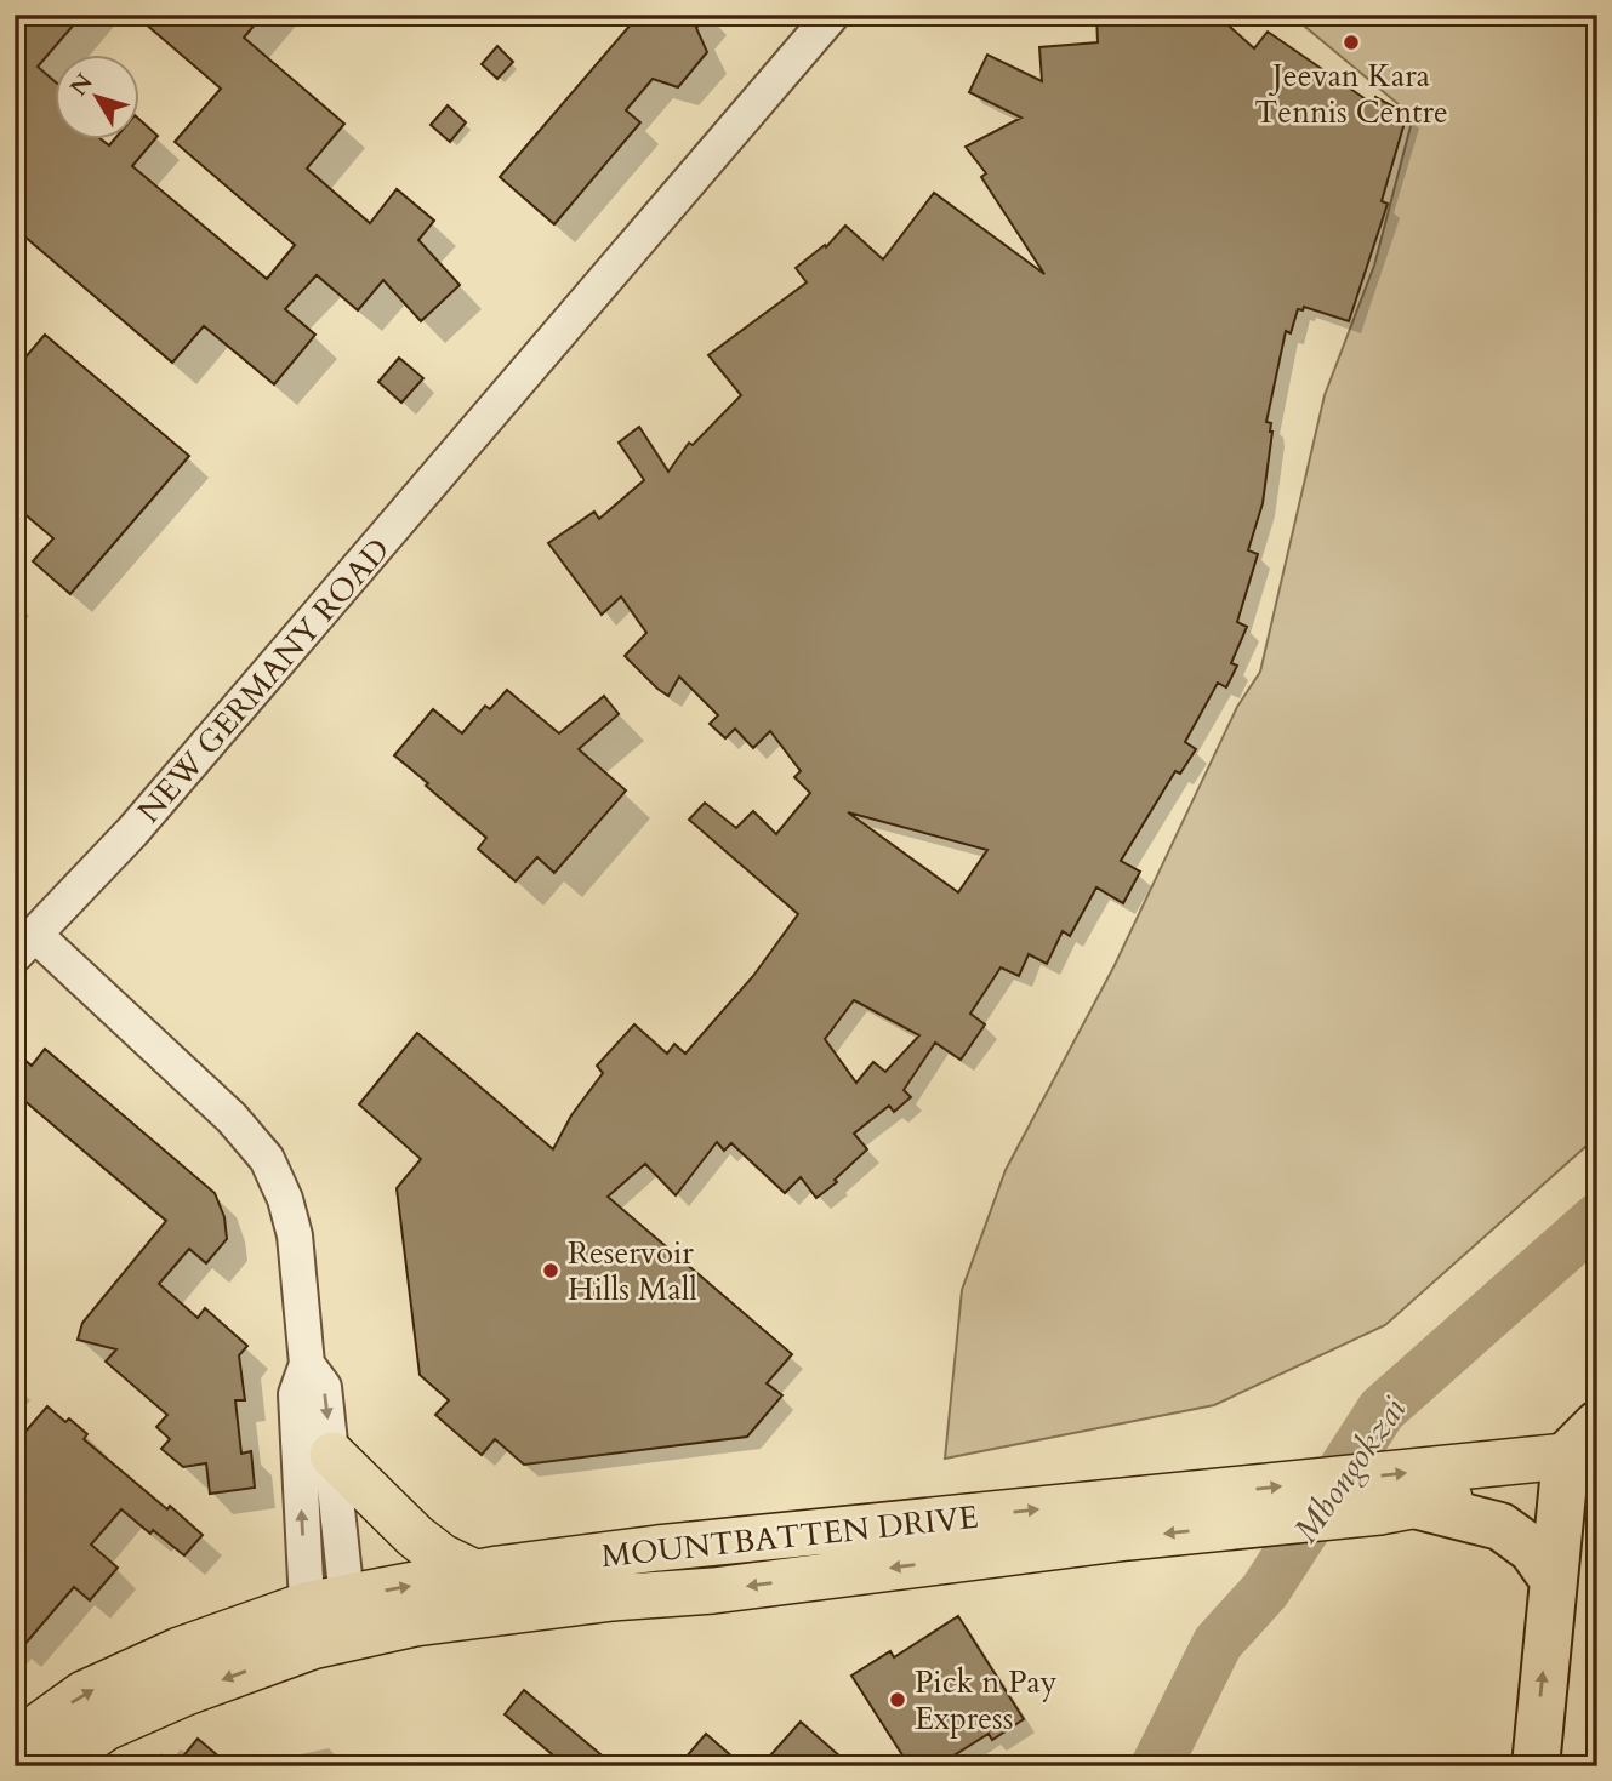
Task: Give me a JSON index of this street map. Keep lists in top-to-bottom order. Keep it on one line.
{"streets":{"main road":["MOUNTBATTEN DRIVE"],"street":["NEW GERMANY ROAD"]},"crossings":[["NEW GERMANY ROAD","MOUNTBATTEN DRIVE"]],"water":["Mbongokzai"],"places":["Jeevan Kara Tennis Centre","Reservoir Hills Mall","Pick n Pay Express"],"north":"top left"}
